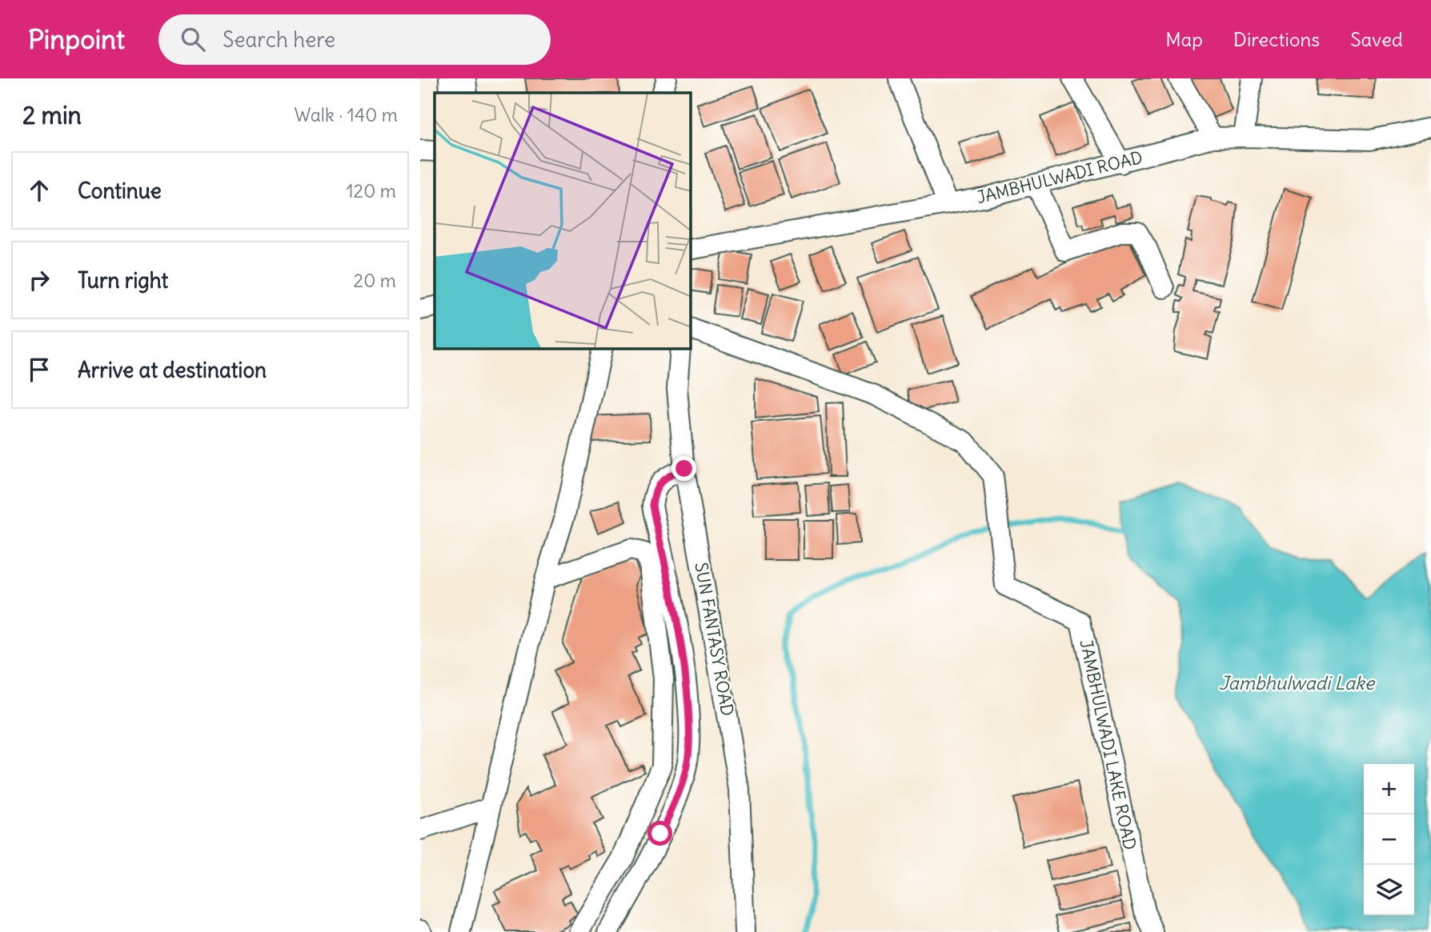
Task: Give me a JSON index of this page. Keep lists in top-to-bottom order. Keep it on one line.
{"streets":{"street":["JAMBHULWADI ROAD","SUN FANTASY ROAD","JAMBHULWADI LAKE ROAD"]},"water":["Jambhulwadi Lake"],"page":{"header":"Pinpoint","search":"Search here","nav":["Map","Directions","Saved"],"heading":["2 min","Walk · 140 m"],"list":[["Continue","120 m"],["Turn right","20 m"],"Arrive at destination"],"map_buttons":["+","−"]}}
